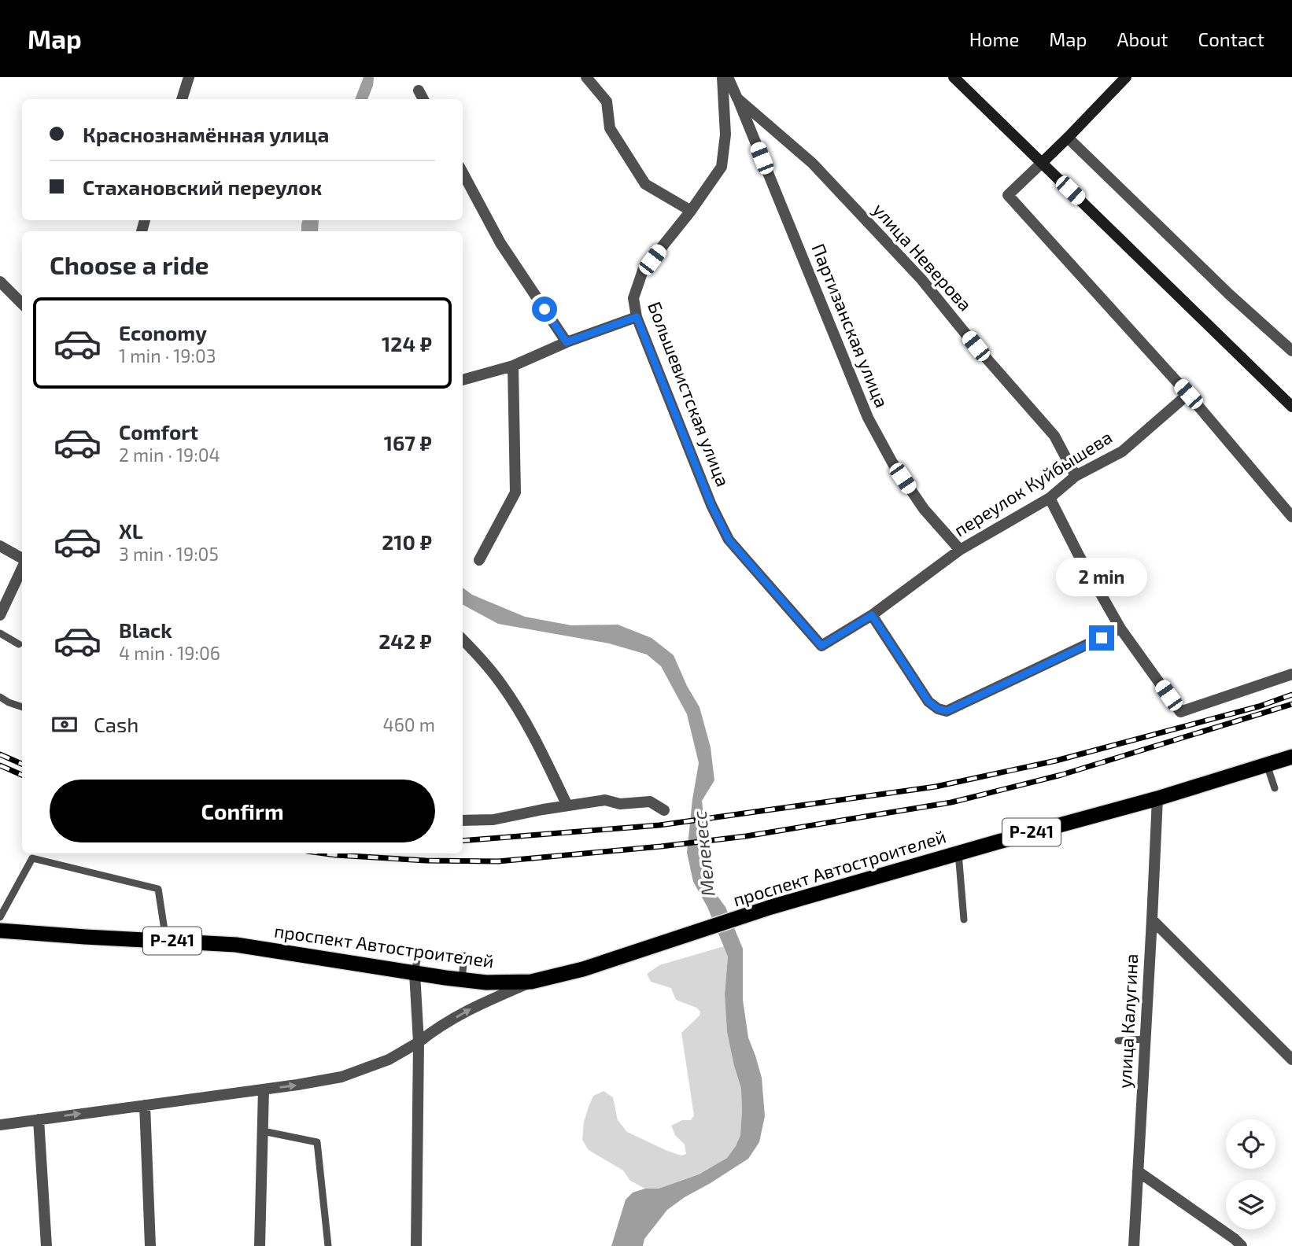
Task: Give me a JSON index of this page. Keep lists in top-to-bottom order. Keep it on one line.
{"streets":{"highway":["Р-241","проспект Автостроителей"],"street":["улица Неверова","Партизанская улица","Большевистская улица","переулок Куйбышева","улица Калугина"]},"crossings":[["улица Неверова","Партизанская улица"],["улица Неверова","переулок Куйбышева"],["Партизанская улица","переулок Куйбышева"],["Большевистская улица","переулок Куйбышева"],["проспект Автостроителей","улица Калугина"]],"water":["Мелекесс"],"page":{"header":"Map","nav":["Home","Map","About","Contact"],"banner":["Краснознамённая улица","Стахановский переулок"],"heading":"Choose a ride","list":[{"name":"Economy","note":"1 min · 19:03","value":"124 ₽"},{"name":"Comfort","note":"2 min · 19:04","value":"167 ₽"},{"name":"XL","note":"3 min · 19:05","value":"210 ₽"},{"name":"Black","note":"4 min · 19:06","value":"242 ₽"}],"bubble":"2 min","pay":["Cash","460 m"],"buttons":"Confirm"}}
